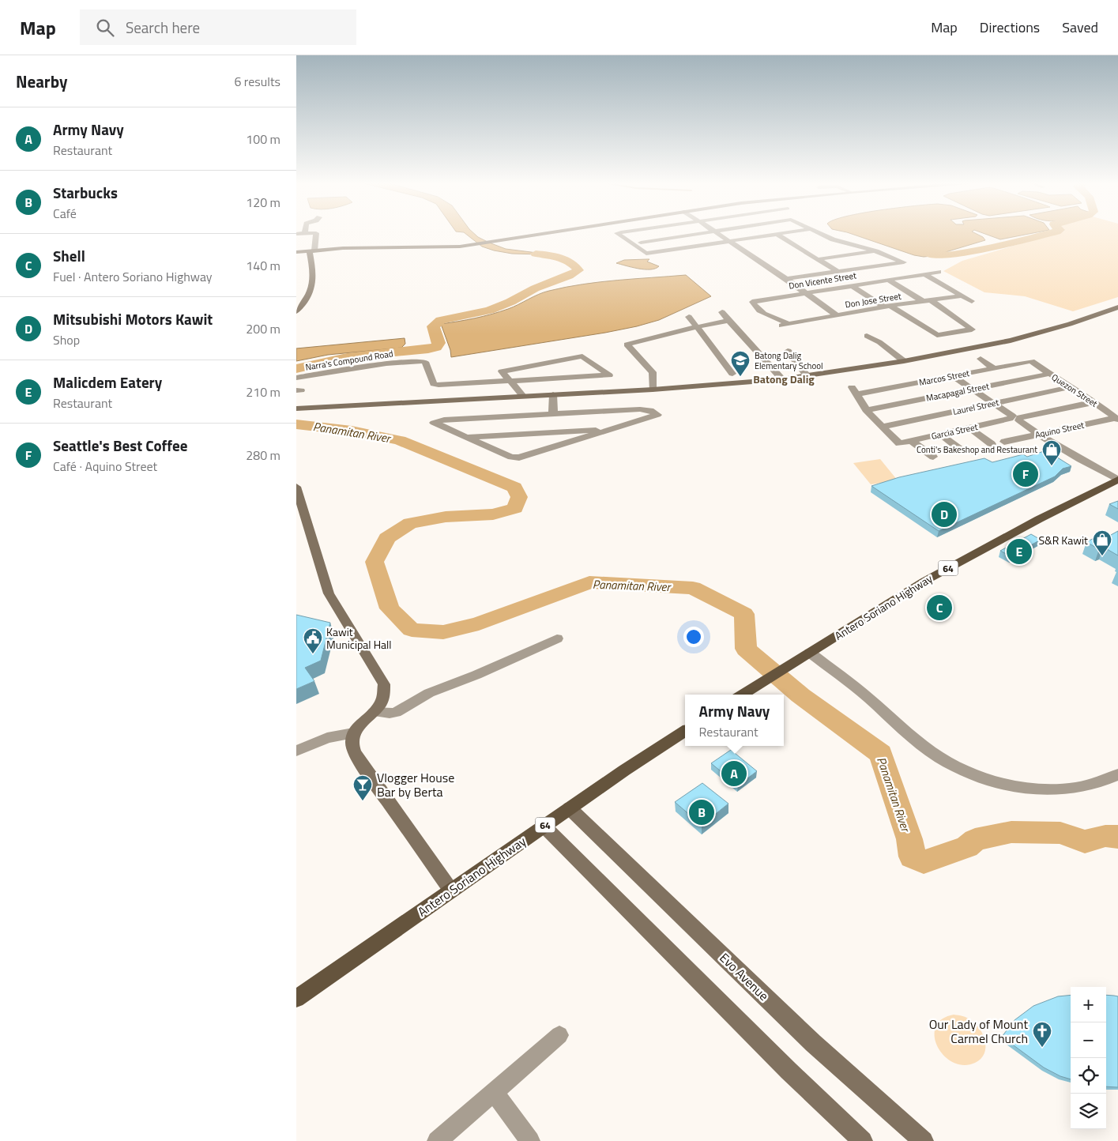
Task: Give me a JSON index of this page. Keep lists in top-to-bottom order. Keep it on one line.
{"streets":{"main road":["64","Antero Soriano Highway"],"street":["Don Vicente Street","Don Jose Street","Narra's Compound Road","Marcos Street","Quezon Street","Macapagal Street","Laurel Street","Aquino Street","Garcia Street","Evo Avenue"]},"crossings":[["Don Vicente Street","Don Jose Street"],["Marcos Street","Quezon Street"],["Marcos Street","Macapagal Street"],["Quezon Street","Macapagal Street"],["Quezon Street","Laurel Street"],["Quezon Street","Aquino Street"],["Quezon Street","Garcia Street"],["Laurel Street","Garcia Street"],["Antero Soriano Highway","Evo Avenue"]],"districts":["Batong Dalig"],"water":["Panamitan River"],"places":{"school or university":["Batong Dalig Elementary School"],"shop":["Conti's Bakeshop and Restaurant","S&R Kawit"],"public building":["Kawit Municipal Hall"],"bar":["Vlogger House Bar by Berta"],"church":["Our Lady of Mount Carmel Church"]},"page":{"header":"Map","search":"Search here","nav":["Map","Directions","Saved"],"heading":["Nearby","6 results"],"list":[{"mark":"A","name":"Army Navy","note":"Restaurant","value":"100 m"},{"mark":"B","name":"Starbucks","note":"Café","value":"120 m"},{"mark":"C","name":"Shell","note":"Fuel · Antero Soriano Highway","value":"140 m"},{"mark":"D","name":"Mitsubishi Motors Kawit","note":"Shop","value":"200 m"},{"mark":"E","name":"Malicdem Eatery","note":"Restaurant","value":"210 m"},{"mark":"F","name":"Seattle's Best Coffee","note":"Café · Aquino Street","value":"280 m"}],"pins":["F","D","E","C","A","B"],"popup":["Army Navy","Restaurant"],"map_buttons":["+","−"]}}
